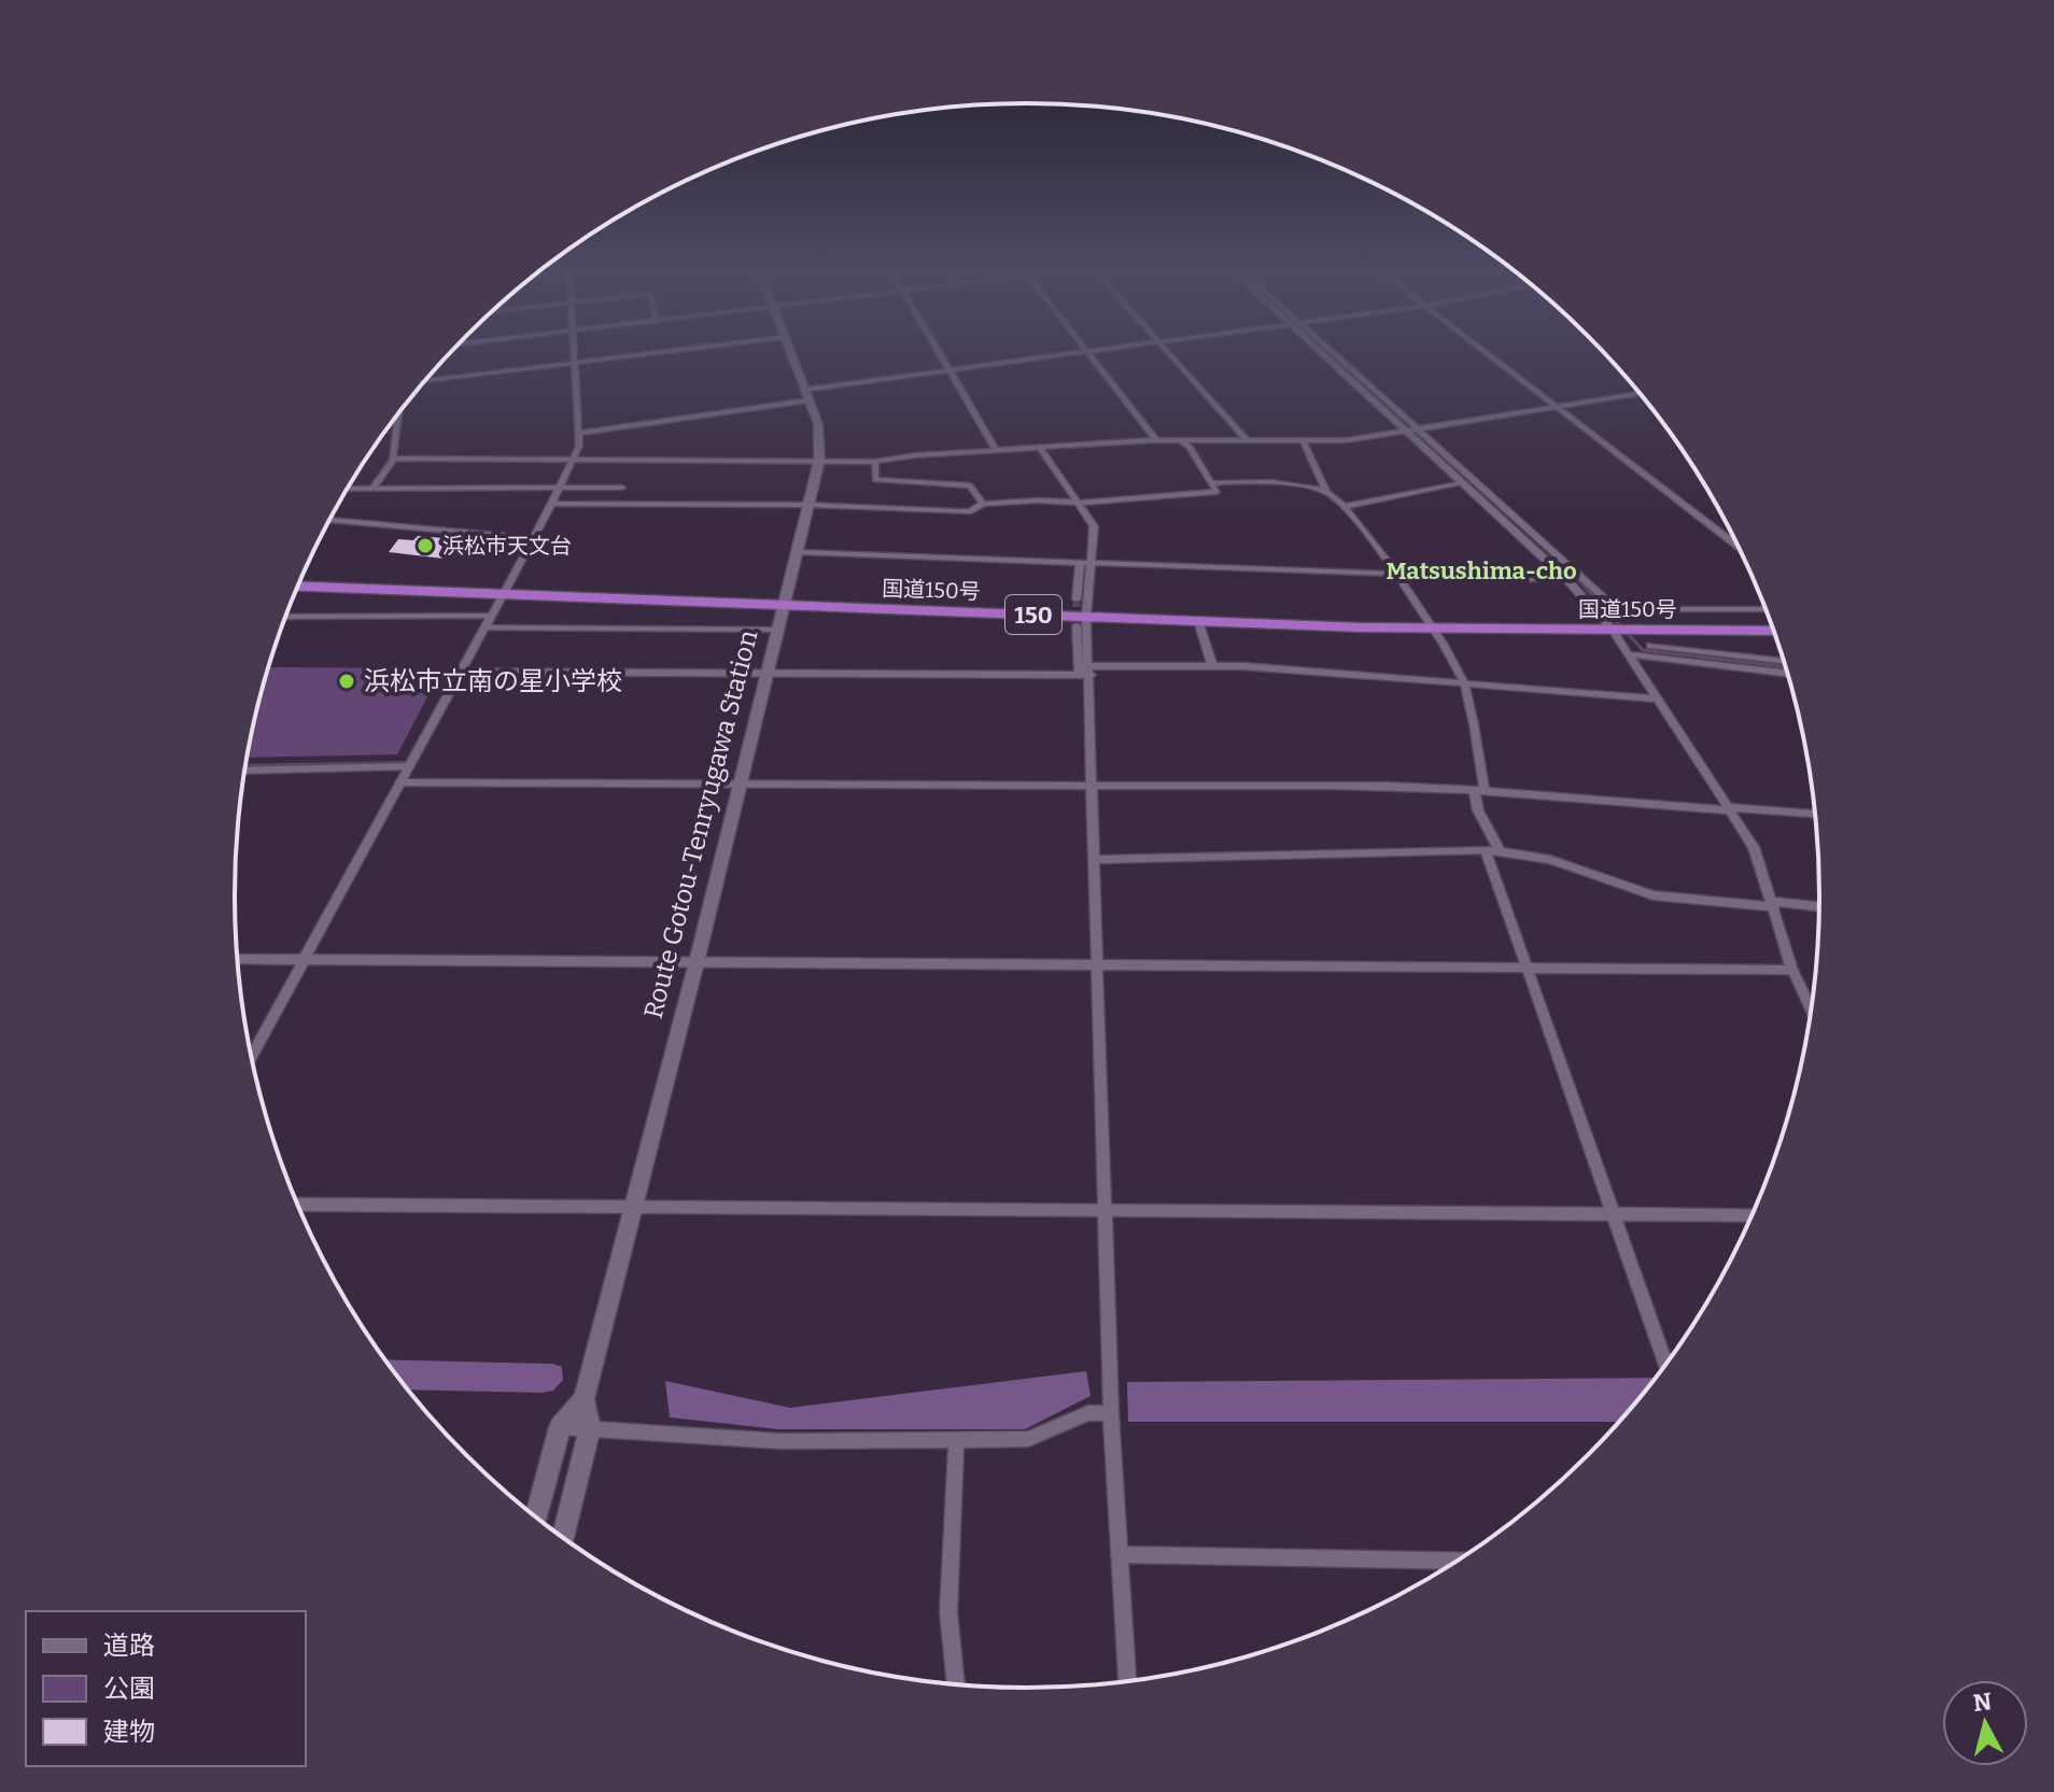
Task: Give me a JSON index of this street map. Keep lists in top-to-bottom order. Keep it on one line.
{"streets":{"highway":["国道150号","150"],"main road":["Route Gotou-Tenryugawa Station"]},"crossings":[["国道150号","Route Gotou-Tenryugawa Station"]],"districts":["Matsushima-cho"],"places":["浜松市天文台","浜松市立南の星小学校"],"legend":["道路","公園","建物"],"north":"top"}
